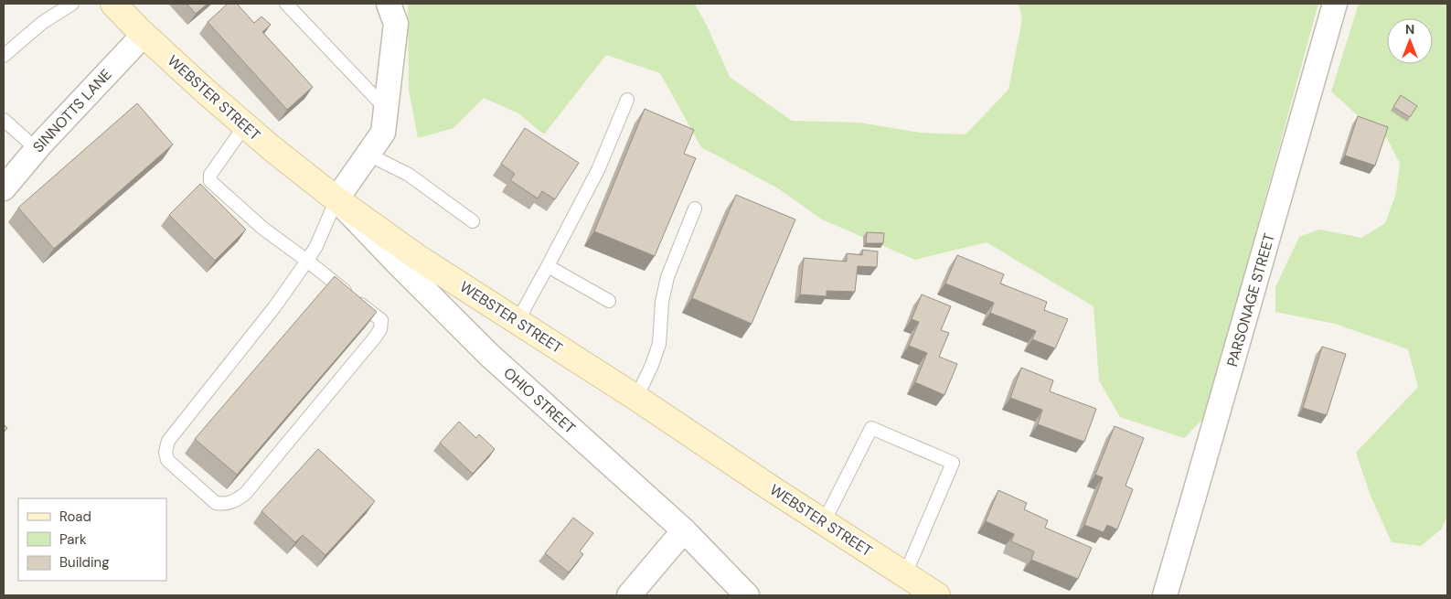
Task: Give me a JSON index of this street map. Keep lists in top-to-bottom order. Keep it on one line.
{"streets":{"street":["WEBSTER STREET","SINNOTTS LANE","PARSONAGE STREET","OHIO STREET"]},"crossings":[["WEBSTER STREET","SINNOTTS LANE"],["WEBSTER STREET","OHIO STREET"]],"legend":["Road","Park","Building"],"north":"top"}
